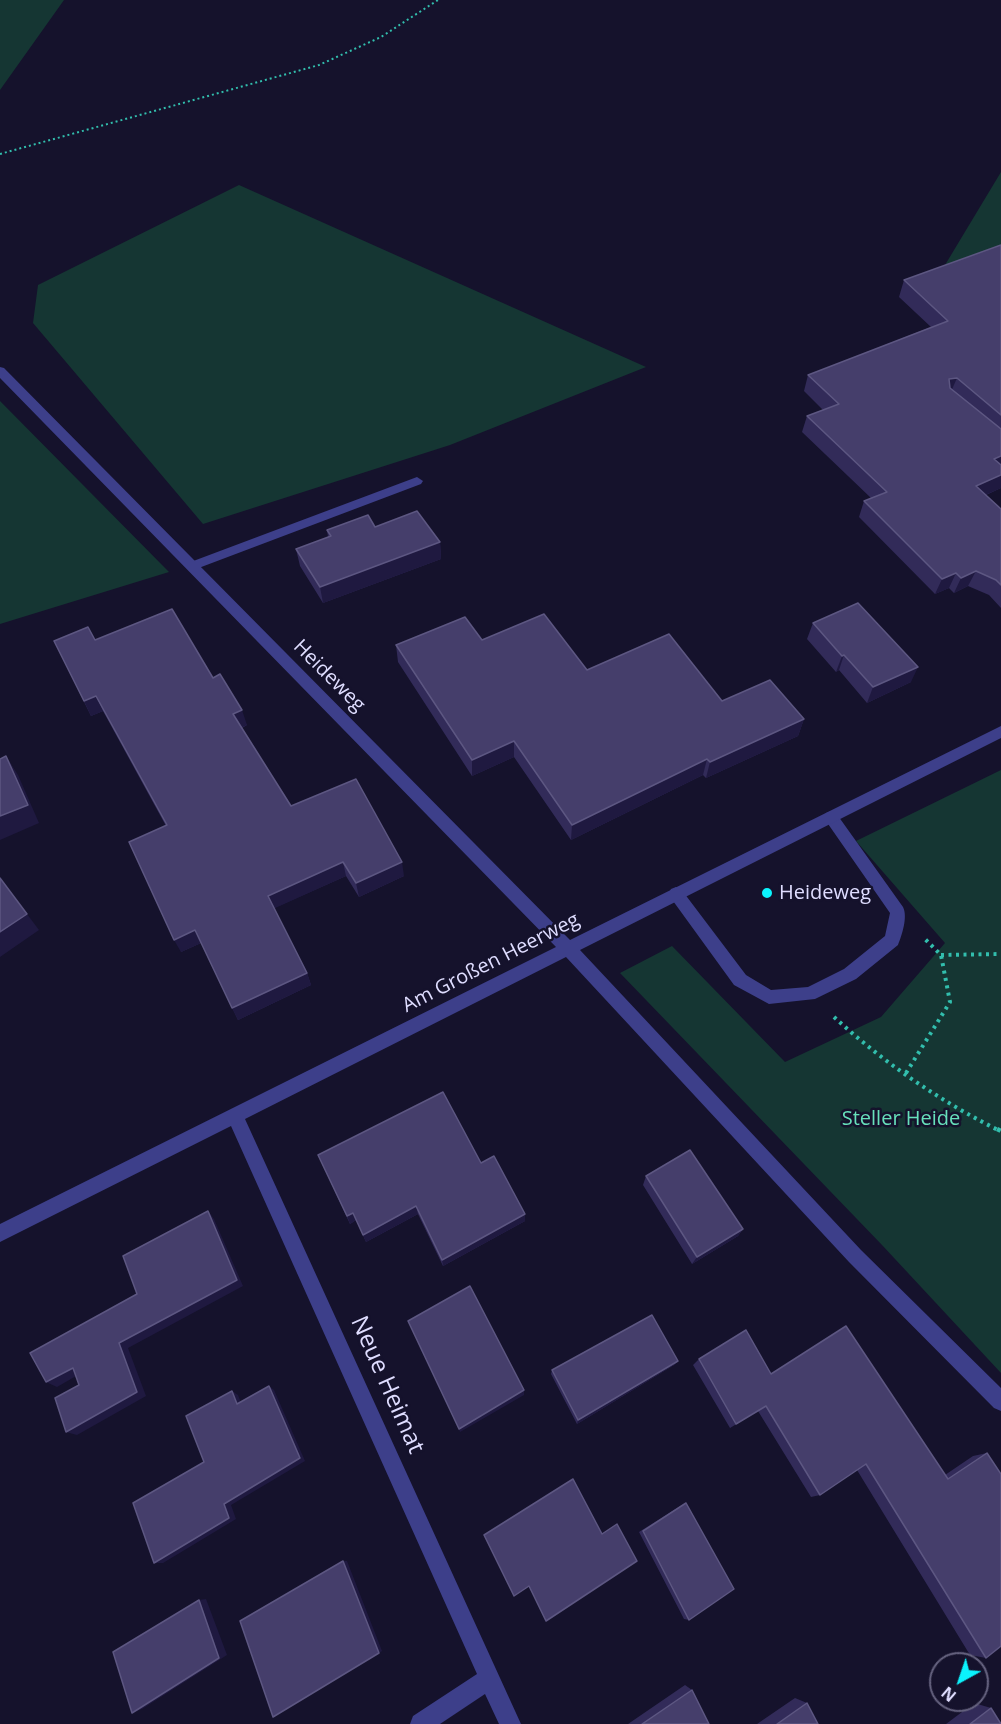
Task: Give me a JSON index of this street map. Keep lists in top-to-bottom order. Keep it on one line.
{"streets":{"street":["Heideweg","Am Großen Heerweg","Neue Heimat"]},"crossings":[["Heideweg","Am Großen Heerweg"],["Am Großen Heerweg","Neue Heimat"]],"parks":["Steller Heide"],"places":["Heideweg"],"north":"bottom left"}
